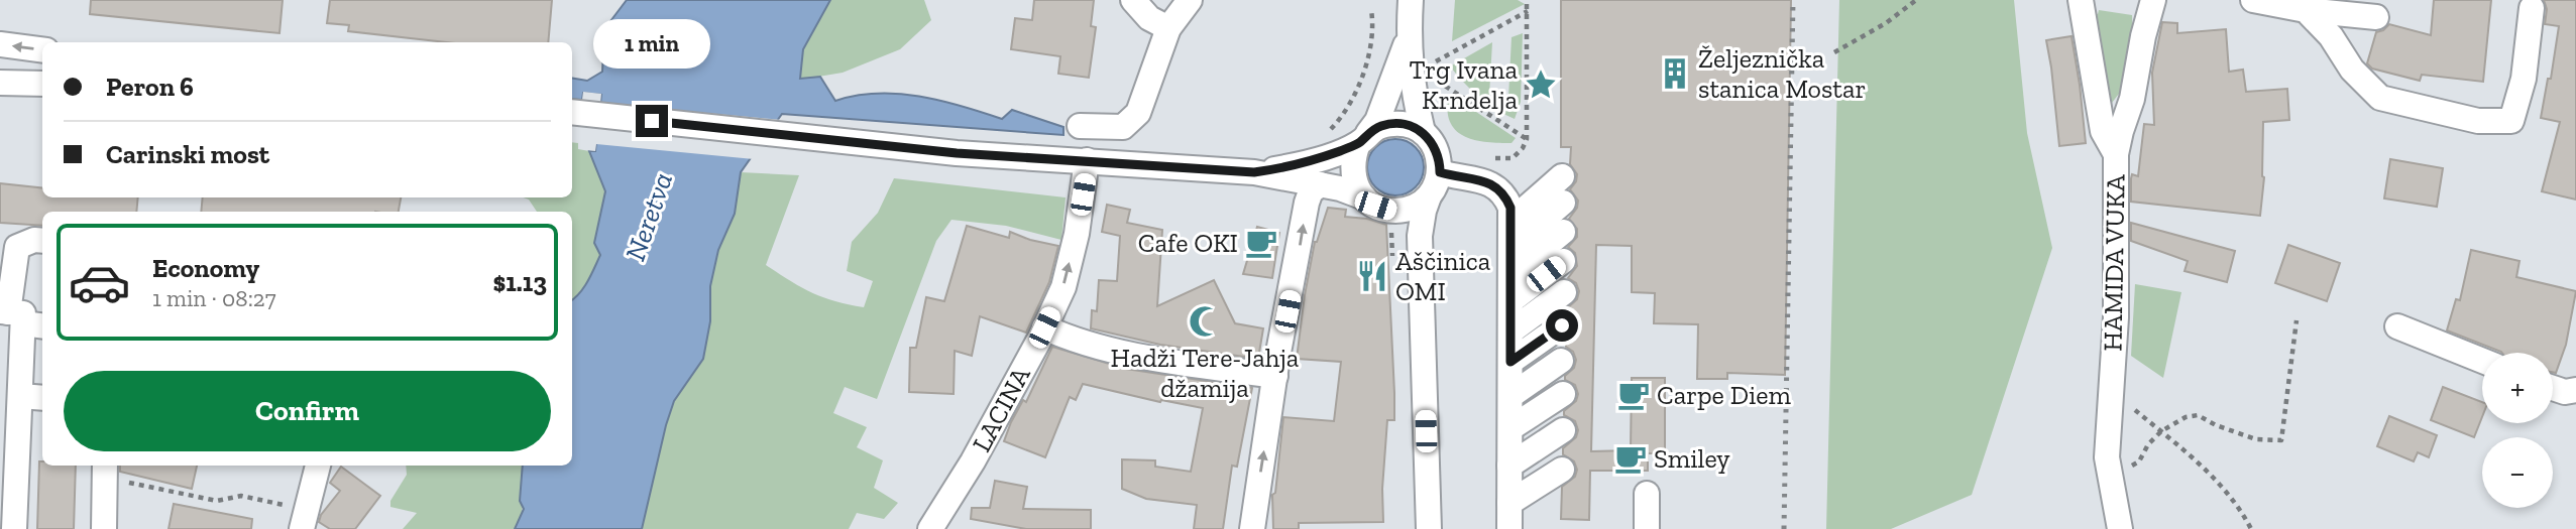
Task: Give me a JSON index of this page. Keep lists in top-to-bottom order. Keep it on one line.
{"streets":{"street":["HAMIDA VUKA","LACINA"]},"water":["Neretva"],"places":{"building":["Željeznička stanica Mostar"],"place":["Trg Ivana Krndelja"],"cafe":["Cafe OKI","Carpe Diem","Smiley"],"restaurant":["Aščinica OMI"],"mosque":["Hadži Tere-Jahja džamija"]},"page":{"bubble":"1 min","banner":["Peron 6","Carinski most"],"list":[{"name":"Economy","note":"1 min · 08:27","value":"$1.13"}],"map_buttons":["+","−"],"buttons":"Confirm"}}
